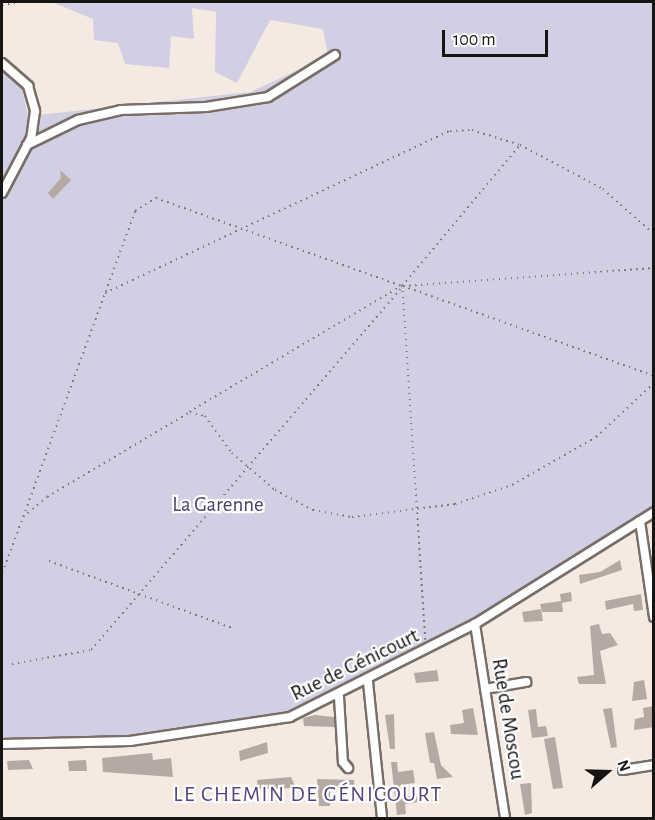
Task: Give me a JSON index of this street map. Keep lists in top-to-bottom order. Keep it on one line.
{"streets":{"street":["Rue de Génicourt","Rue de Moscou"]},"crossings":[["Rue de Génicourt","Rue de Moscou"]],"districts":["LE CHEMIN DE GÉNICOURT"],"parks":["La Garenne"],"scale_bar":"100 m","north":"right"}
